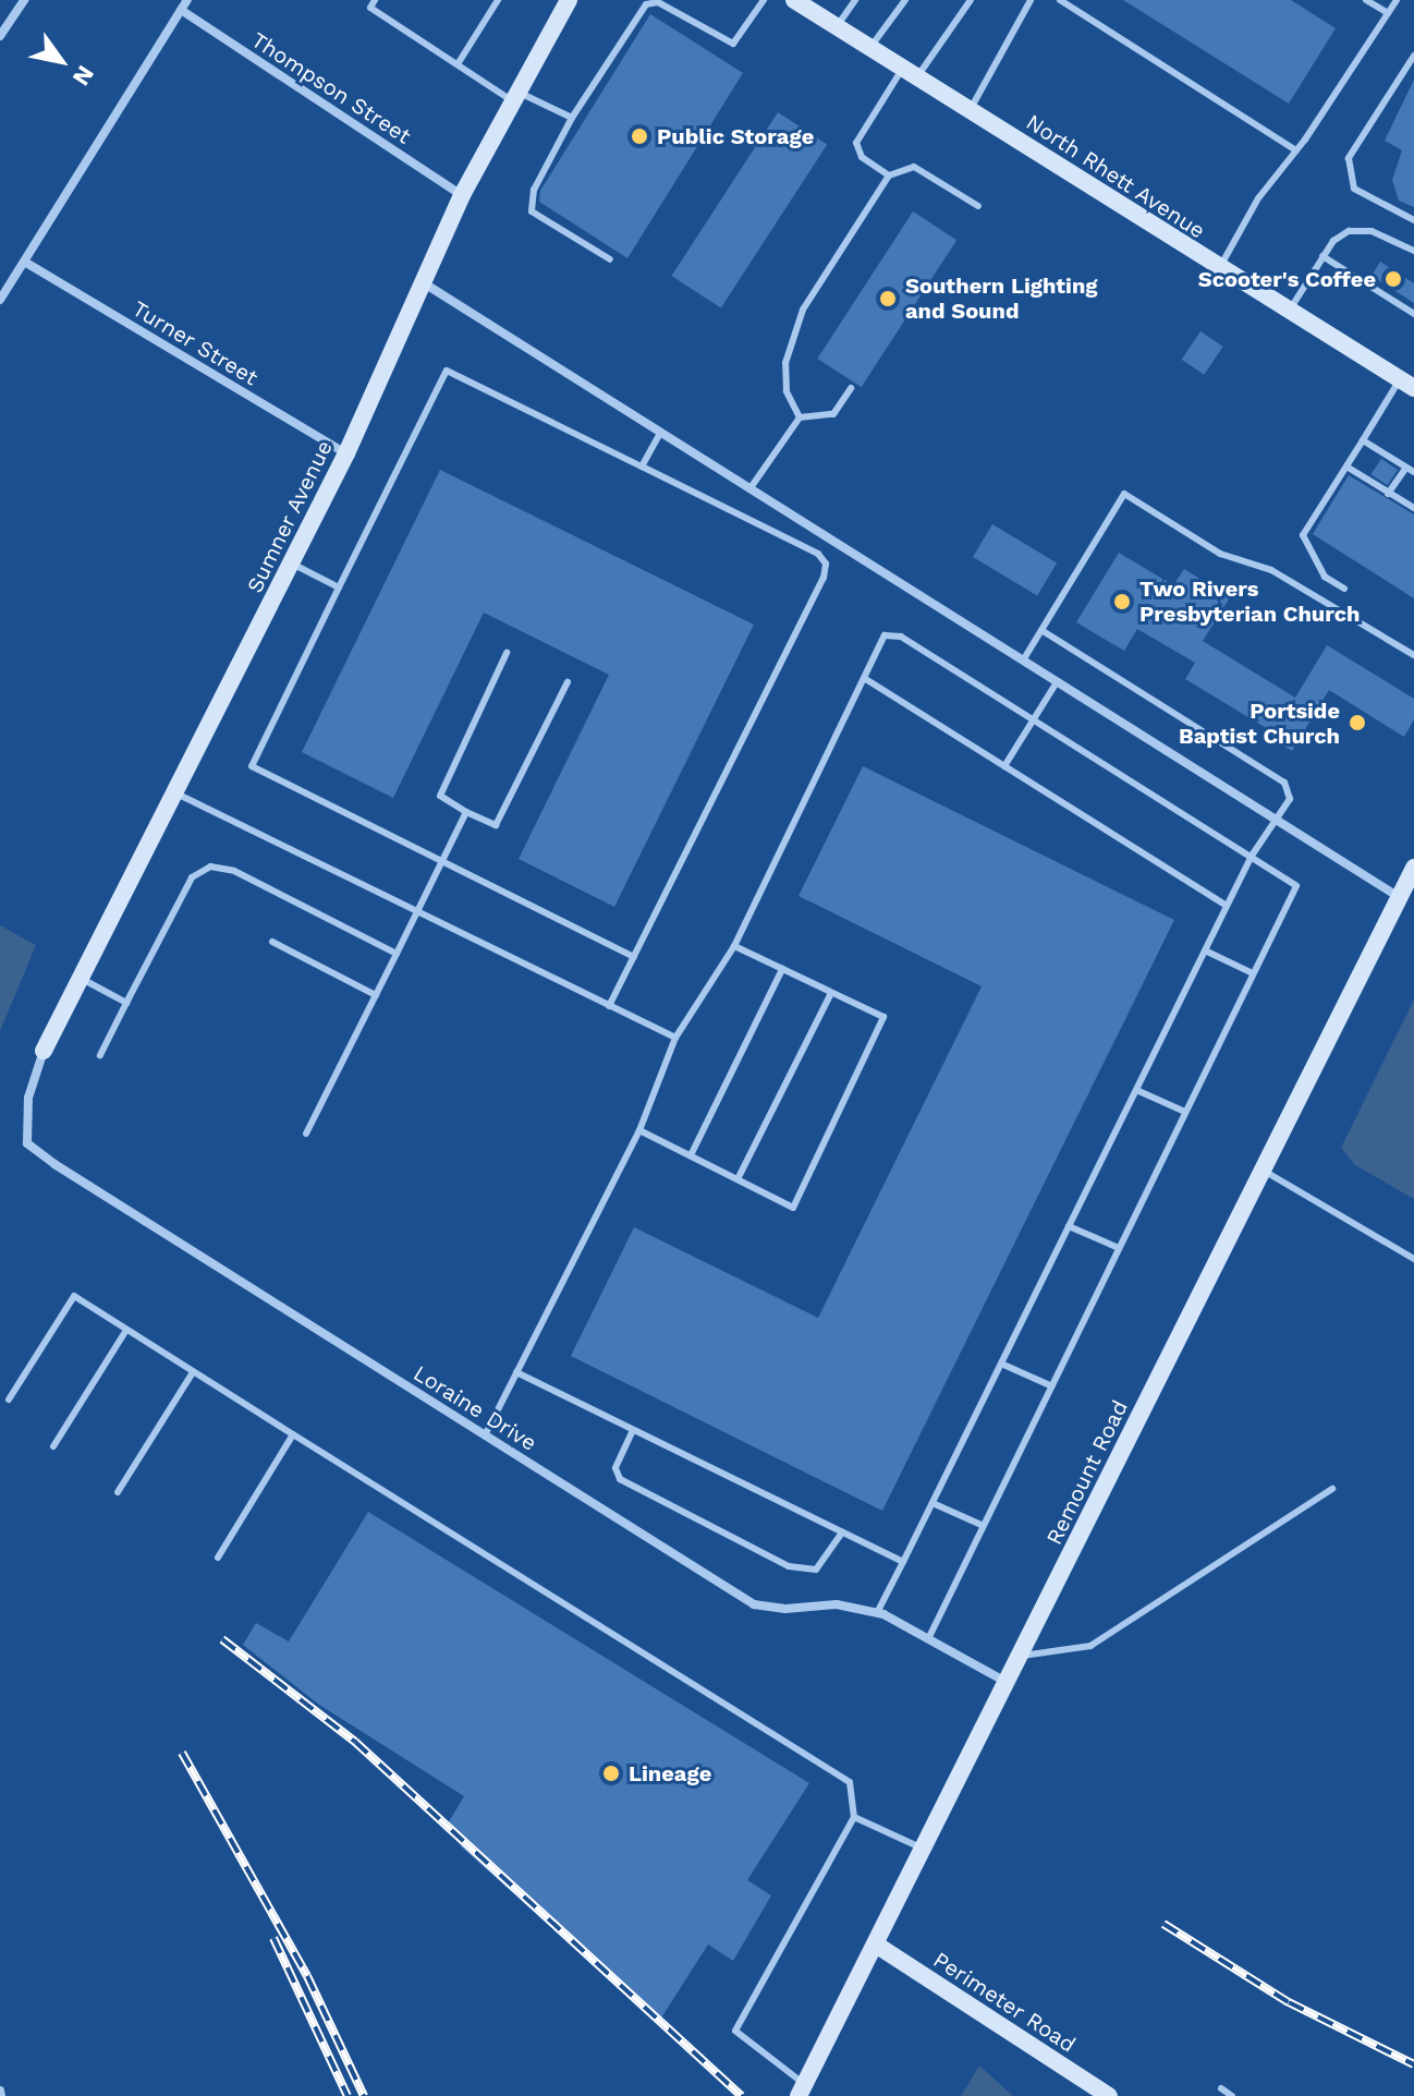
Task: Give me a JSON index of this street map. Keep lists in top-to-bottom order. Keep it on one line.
{"streets":{"main road":["North Rhett Avenue","Sumner Avenue","Remount Road","Perimeter Road"],"street":["Thompson Street","Turner Street","Loraine Drive"]},"crossings":[["Thompson Street","Sumner Avenue"],["Turner Street","Sumner Avenue"],["Sumner Avenue","Loraine Drive"],["Loraine Drive","Remount Road"],["Remount Road","Perimeter Road"]],"places":["Public Storage","Scooter's Coffee","Southern Lighting and Sound","Two Rivers Presbyterian Church","Portside Baptist Church","Lineage"],"north":"bottom right"}
